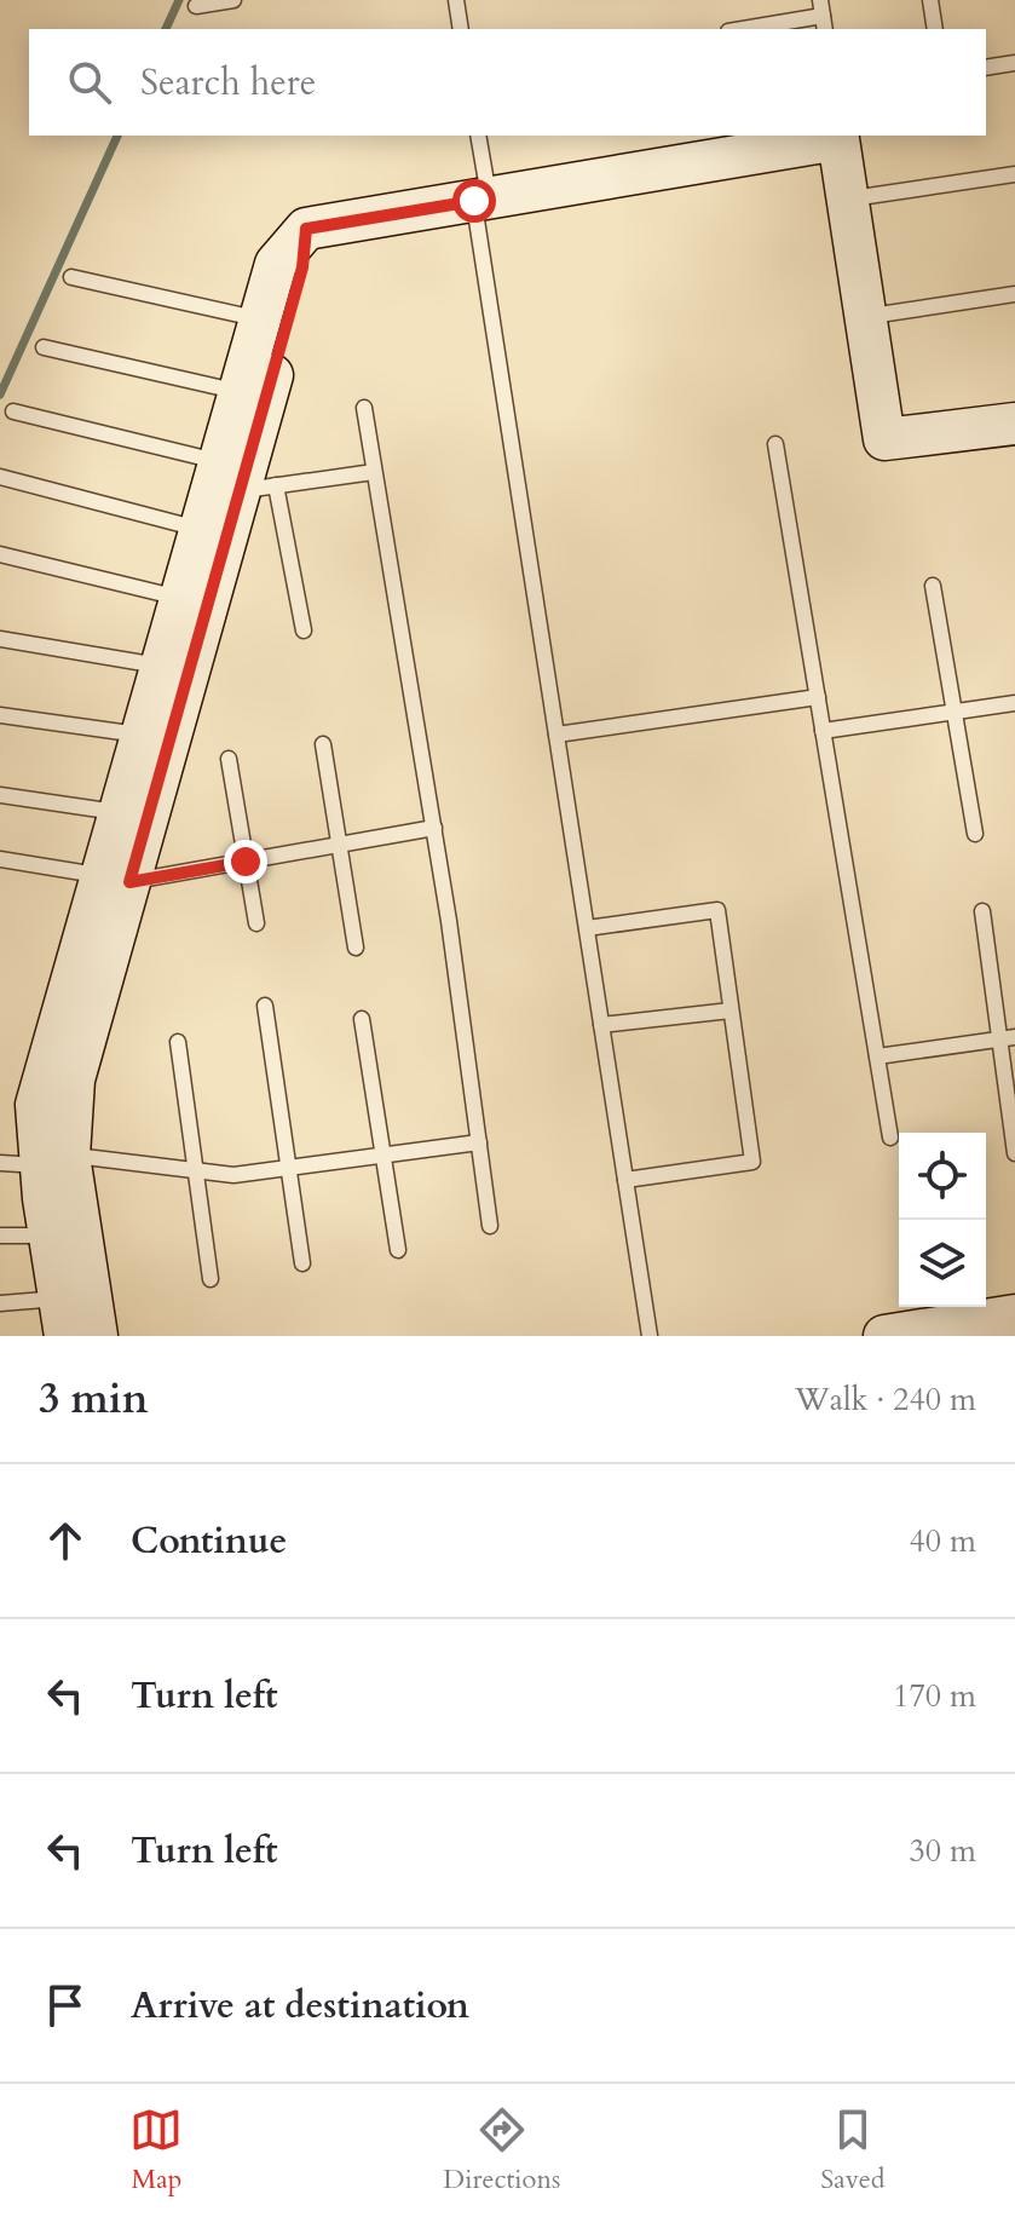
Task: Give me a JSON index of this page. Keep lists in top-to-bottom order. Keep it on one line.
{"page":{"search":"Search here","heading":["3 min","Walk · 240 m"],"list":[["Continue","40 m"],["Turn left","170 m"],["Turn left","30 m"],"Arrive at destination"],"nav":["Map","Directions","Saved"]}}
